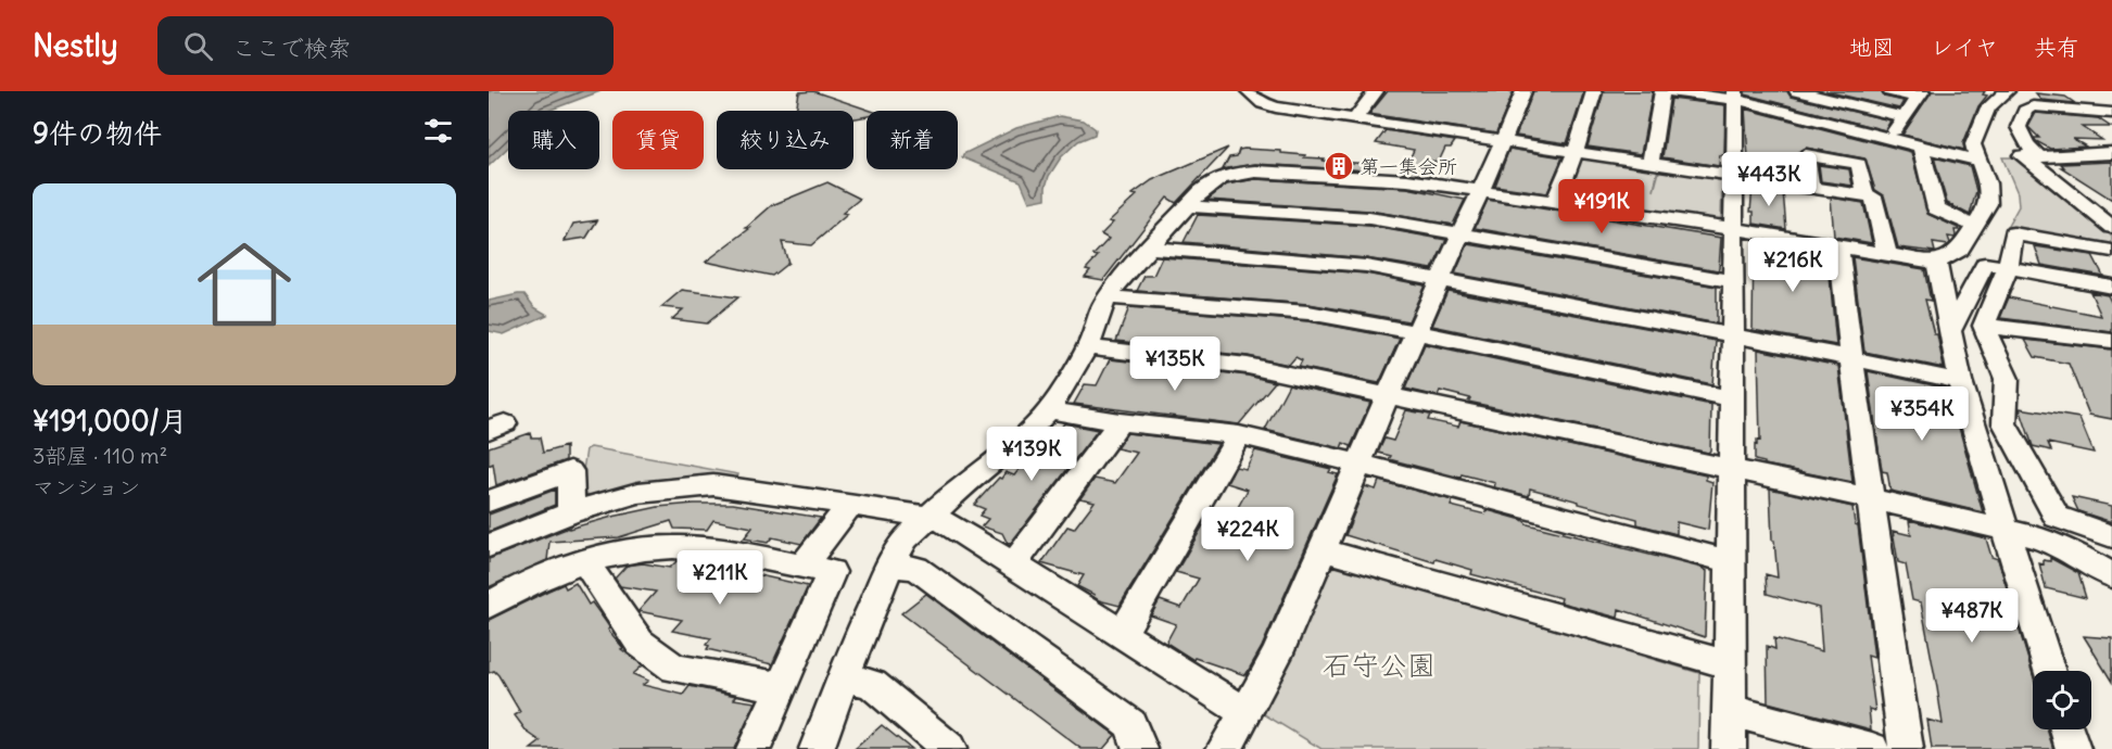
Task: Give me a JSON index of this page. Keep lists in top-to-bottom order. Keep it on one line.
{"parks":["石守公園"],"places":{"building":["第一集会所"]},"page":{"header":"Nestly","search":"ここで検索","nav":["地図","レイヤ","共有"],"heading":"9件の物件","chip":["購入","賃貸","絞り込み","新着"],"price":["¥443K","¥191K","¥216K","¥135K","¥354K","¥139K","¥224K","¥211K","¥487K"],"list":[{"name":"¥191,000/月","note":"3部屋 · 110 m² · マンション"}]}}
